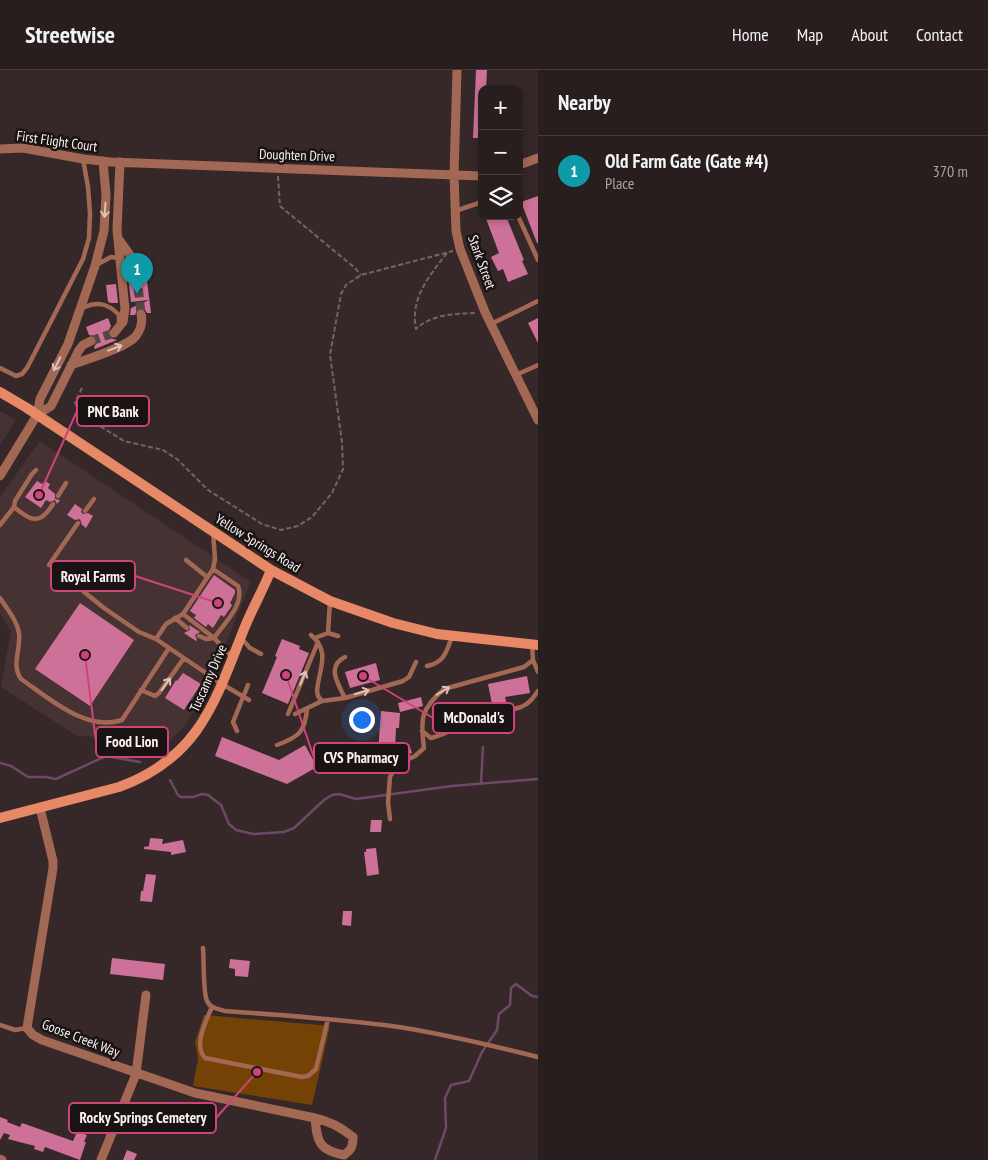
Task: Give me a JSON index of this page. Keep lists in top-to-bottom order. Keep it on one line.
{"streets":{"main road":["Yellow Springs Road","Tuscanny Drive"],"street":["First Flight Court","Doughten Drive","Stark Street","Goose Creek Way"]},"crossings":[["First Flight Court","Doughten Drive"],["Doughten Drive","Stark Street"],["Yellow Springs Road","Tuscanny Drive"],["Tuscanny Drive","Goose Creek Way"]],"places":["PNC Bank","Royal Farms","Food Lion","CVS Pharmacy","McDonald's","Rocky Springs Cemetery"],"page":{"header":"Streetwise","nav":["Home","Map","About","Contact"],"heading":"Nearby","map_buttons":["+","−"],"list":[{"mark":"1","name":"Old Farm Gate (Gate #4)","note":"Place","value":"370 m"}],"pins":"1"}}
